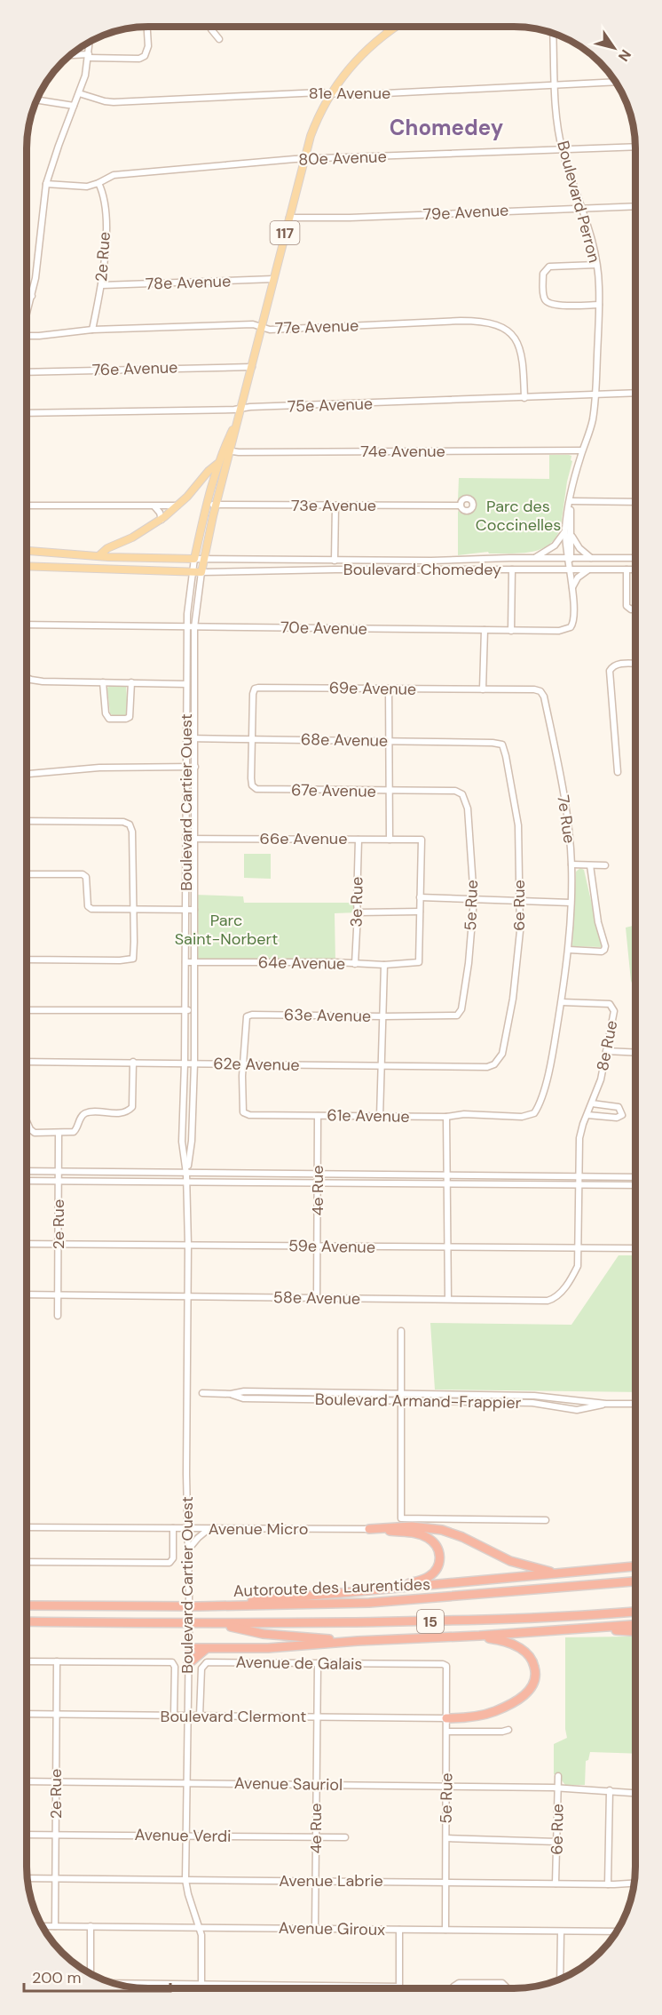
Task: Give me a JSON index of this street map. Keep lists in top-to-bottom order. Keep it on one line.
{"streets":{"highway":["Autoroute des Laurentides","15"],"main road":["117"],"street":["81e Avenue","80e Avenue","Boulevard Perron","79e Avenue","2e Rue","78e Avenue","77e Avenue","76e Avenue","75e Avenue","74e Avenue","73e Avenue","Boulevard Chomedey","70e Avenue","69e Avenue","68e Avenue","67e Avenue","Boulevard Cartier Ouest","7e Rue","66e Avenue","3e Rue","5e Rue","6e Rue","64e Avenue","63e Avenue","8e Rue","62e Avenue","61e Avenue","4e Rue","59e Avenue","58e Avenue","Boulevard Armand-Frappier","Avenue Micro","Avenue de Galais","Boulevard Clermont","Avenue Sauriol","Avenue Verdi","Avenue Labrie","Avenue Giroux"]},"crossings":[["81e Avenue","Boulevard Perron"],["81e Avenue","117"],["80e Avenue","Boulevard Perron"],["80e Avenue","117"],["80e Avenue","2e Rue"],["Boulevard Perron","79e Avenue"],["Boulevard Perron","75e Avenue"],["Boulevard Perron","74e Avenue"],["Boulevard Perron","Boulevard Chomedey"],["Boulevard Perron","70e Avenue"],["79e Avenue","117"],["117","78e Avenue"],["117","77e Avenue"],["117","76e Avenue"],["117","75e Avenue"],["117","74e Avenue"],["117","73e Avenue"],["117","Boulevard Chomedey"],["117","Boulevard Cartier Ouest"],["2e Rue","78e Avenue"],["2e Rue","77e Avenue"],["2e Rue","59e Avenue"],["2e Rue","58e Avenue"],["2e Rue","Boulevard Clermont"],["2e Rue","Avenue Sauriol"],["2e Rue","Avenue Verdi"],["2e Rue","Avenue Labrie"],["2e Rue","Avenue Giroux"],["77e Avenue","75e Avenue"],["Boulevard Chomedey","70e Avenue"],["Boulevard Chomedey","Boulevard Cartier Ouest"],["70e Avenue","Boulevard Cartier Ouest"],["69e Avenue","68e Avenue"],["69e Avenue","67e Avenue"],["69e Avenue","7e Rue"],["68e Avenue","67e Avenue"],["68e Avenue","Boulevard Cartier Ouest"],["68e Avenue","6e Rue"],["67e Avenue","5e Rue"],["Boulevard Cartier Ouest","66e Avenue"],["Boulevard Cartier Ouest","64e Avenue"],["Boulevard Cartier Ouest","62e Avenue"],["Boulevard Cartier Ouest","59e Avenue"],["Boulevard Cartier Ouest","58e Avenue"],["Boulevard Cartier Ouest","Avenue Micro"],["Boulevard Cartier Ouest","Boulevard Clermont"],["Boulevard Cartier Ouest","Avenue Sauriol"],["Boulevard Cartier Ouest","Avenue Verdi"],["Boulevard Cartier Ouest","Avenue Labrie"],["Boulevard Cartier Ouest","Avenue Giroux"],["7e Rue","8e Rue"],["7e Rue","61e Avenue"],["66e Avenue","3e Rue"],["3e Rue","64e Avenue"],["5e Rue","63e Avenue"],["5e Rue","Avenue de Galais"],["5e Rue","Boulevard Clermont"],["5e Rue","Avenue Sauriol"],["5e Rue","Avenue Labrie"],["5e Rue","Avenue Giroux"],["6e Rue","62e Avenue"],["6e Rue","Avenue Sauriol"],["6e Rue","Avenue Labrie"],["63e Avenue","62e Avenue"],["63e Avenue","61e Avenue"],["8e Rue","59e Avenue"],["8e Rue","58e Avenue"],["62e Avenue","61e Avenue"],["61e Avenue","4e Rue"],["4e Rue","59e Avenue"],["4e Rue","58e Avenue"],["4e Rue","Avenue de Galais"],["4e Rue","Boulevard Clermont"],["4e Rue","Avenue Sauriol"],["4e Rue","Avenue Verdi"],["4e Rue","Avenue Labrie"],["4e Rue","Avenue Giroux"],["59e Avenue","58e Avenue"],["Avenue de Galais","Boulevard Clermont"]],"districts":["Chomedey"],"parks":["Parc des Coccinelles","Parc Saint-Norbert"],"scale_bar":"200 m","north":"bottom right"}
